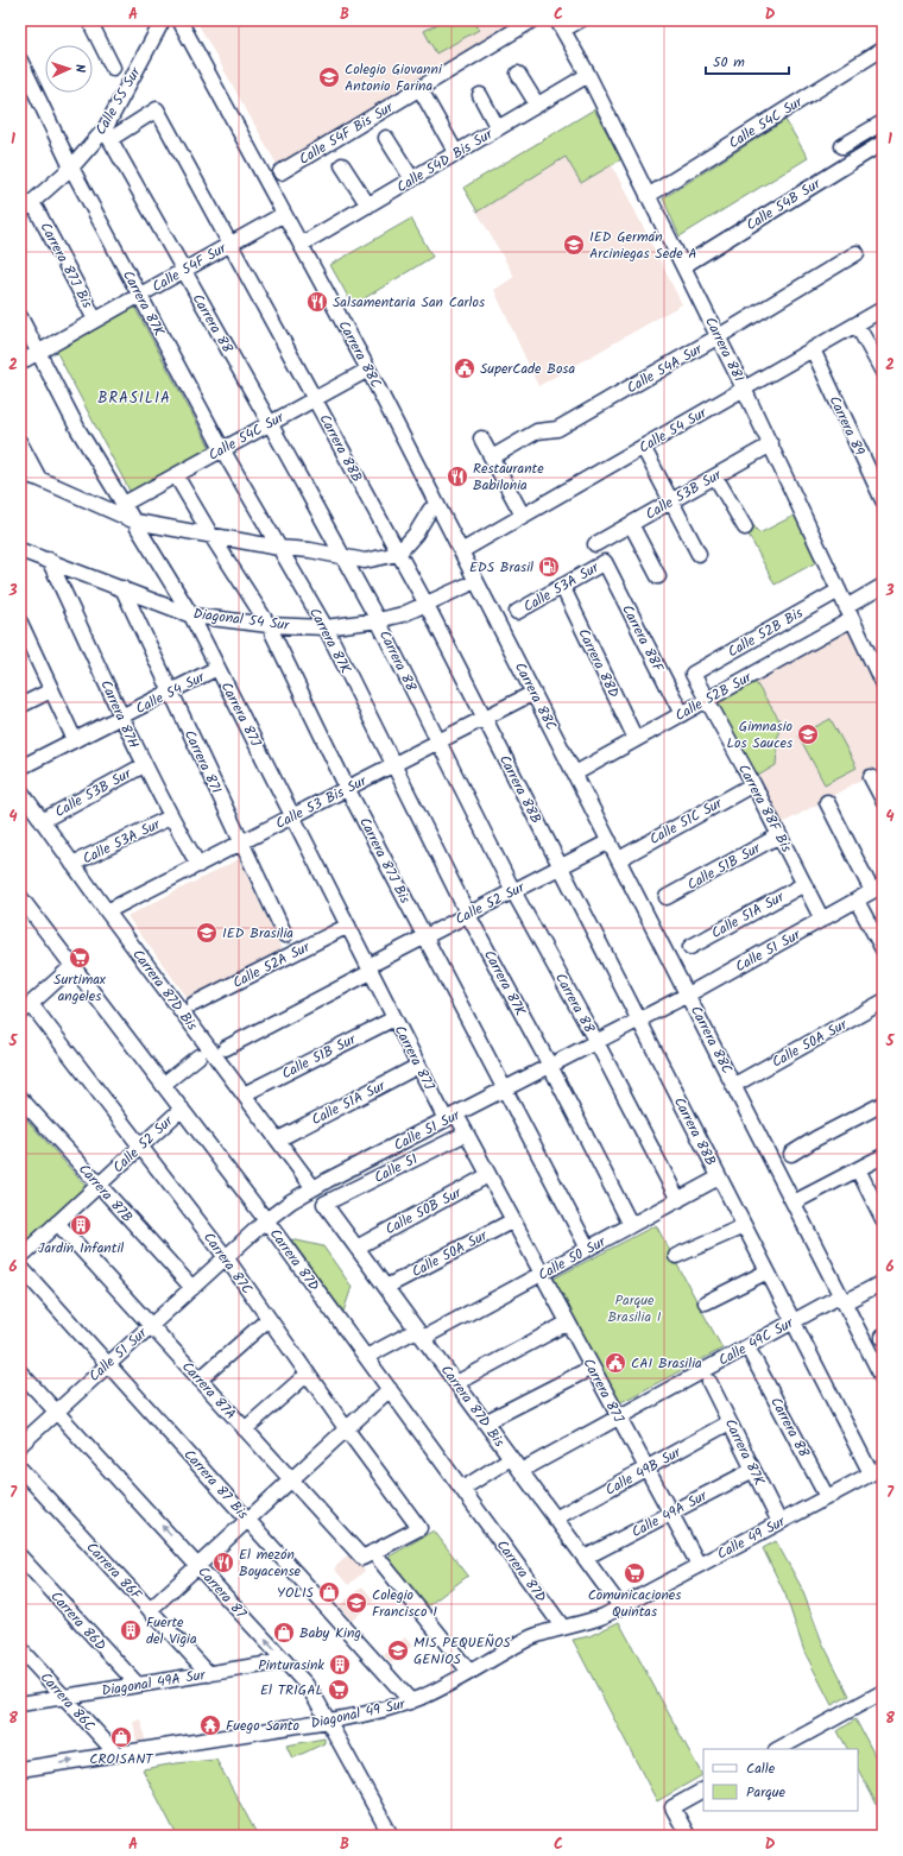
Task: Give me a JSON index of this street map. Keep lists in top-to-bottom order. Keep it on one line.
{"streets":{"street":["Calle 55 Sur","Calle 54C Sur","Calle 54F Bis Sur","Calle 54D Bis Sur","Calle 54B Sur","Carrera 87J Bis","Calle 54F Sur","Carrera 87K","Carrera 88","Carrera 88I","Carrera 88C","Calle 54A Sur","Carrera 89","Calle 54 Sur","Carrera 88B","Calle 53B Sur","Calle 53A Sur","Diagonal 54 Sur","Calle 52B Bis","Carrera 88F","Carrera 88D","Calle 52B Sur","Carrera 87H","Carrera 87J","Carrera 87I","Calle 53 Bis Sur","Carrera 88F Bis","Calle 51C Sur","Calle 51B Sur","Calle 52 Sur","Calle 51A Sur","Calle 51 Sur","Calle 52A Sur","Carrera 87D Bis","Calle 50A Sur","Calle 51","Carrera 87B","Calle 50B Sur","Calle 50 Sur","Carrera 87D","Carrera 87C","Calle 49C Sur","Carrera 87A","Calle 49B Sur","Carrera 87 Bis","Calle 49A Sur","Calle 49 Sur","Carrera 86F","Carrera 87","Carrera 86D","Diagonal 49A Sur","Carrera 86C","Diagonal 49 Sur"]},"crossings":[["Calle 55 Sur","Carrera 87K"],["Calle 55 Sur","Carrera 88"],["Calle 55 Sur","Carrera 88B"],["Calle 54C Sur","Carrera 87J Bis"],["Calle 54C Sur","Carrera 87K"],["Calle 54C Sur","Carrera 88"],["Calle 54C Sur","Carrera 88I"],["Calle 54C Sur","Carrera 88C"],["Calle 54C Sur","Carrera 88B"],["Calle 54C Sur","Carrera 87J"],["Calle 54D Bis Sur","Carrera 88I"],["Calle 54D Bis Sur","Carrera 88C"],["Calle 54B Sur","Carrera 88I"],["Carrera 87J Bis","Calle 54F Sur"],["Carrera 87J Bis","Diagonal 54 Sur"],["Carrera 87J Bis","Calle 53 Bis Sur"],["Carrera 87J Bis","Calle 52 Sur"],["Carrera 87J Bis","Calle 51 Sur"],["Carrera 87J Bis","Calle 50 Sur"],["Calle 54F Sur","Carrera 87K"],["Calle 54F Sur","Carrera 88"],["Calle 54F Sur","Carrera 88C"],["Calle 54F Sur","Carrera 88B"],["Calle 54F Sur","Carrera 87J"],["Carrera 87K","Diagonal 54 Sur"],["Carrera 87K","Calle 53 Bis Sur"],["Carrera 87K","Calle 52 Sur"],["Carrera 87K","Calle 51 Sur"],["Carrera 87K","Calle 50 Sur"],["Carrera 87K","Calle 49B Sur"],["Carrera 87K","Calle 49A Sur"],["Carrera 87K","Calle 49 Sur"],["Carrera 88","Carrera 88B"],["Carrera 88","Diagonal 54 Sur"],["Carrera 88","Calle 53 Bis Sur"],["Carrera 88","Calle 52 Sur"],["Carrera 88","Calle 51 Sur"],["Carrera 88","Calle 50 Sur"],["Carrera 88","Calle 49 Sur"],["Carrera 88I","Calle 54A Sur"],["Carrera 88I","Calle 54 Sur"],["Carrera 88I","Calle 53B Sur"],["Carrera 88I","Calle 52B Bis"],["Carrera 88I","Calle 52B Sur"],["Carrera 88C","Calle 54 Sur"],["Carrera 88C","Calle 52B Sur"],["Carrera 88C","Calle 53 Bis Sur"],["Carrera 88C","Calle 51C Sur"],["Carrera 88C","Calle 52 Sur"],["Carrera 88C","Calle 51 Sur"],["Carrera 88C","Calle 50A Sur"],["Carrera 88C","Calle 49C Sur"],["Carrera 89","Calle 54 Sur"],["Calle 54 Sur","Carrera 87H"],["Calle 54 Sur","Carrera 87J"],["Calle 54 Sur","Carrera 87I"],["Carrera 88B","Diagonal 54 Sur"],["Carrera 88B","Calle 53 Bis Sur"],["Carrera 88B","Calle 52 Sur"],["Carrera 88B","Calle 51 Sur"],["Carrera 88B","Calle 50 Sur"],["Carrera 88B","Calle 49C Sur"],["Carrera 88B","Calle 49 Sur"],["Calle 53B Sur","Carrera 87H"],["Calle 53B Sur","Carrera 87D Bis"],["Calle 53A Sur","Carrera 88F"],["Calle 53A Sur","Carrera 88D"],["Calle 53A Sur","Carrera 87H"],["Calle 53A Sur","Carrera 87D Bis"],["Diagonal 54 Sur","Carrera 87H"],["Diagonal 54 Sur","Carrera 87J"],["Diagonal 54 Sur","Carrera 87I"],["Calle 52B Bis","Carrera 88F Bis"],["Carrera 88F","Calle 52B Sur"],["Carrera 88D","Calle 52B Sur"],["Calle 52B Sur","Carrera 88F Bis"],["Carrera 87H","Calle 53 Bis Sur"],["Carrera 87J","Calle 53 Bis Sur"],["Carrera 87J","Calle 51B Sur"],["Carrera 87J","Calle 52 Sur"],["Carrera 87J","Calle 51A Sur"],["Carrera 87J","Calle 51 Sur"],["Carrera 87J","Calle 52A Sur"],["Carrera 87J","Calle 50A Sur"],["Carrera 87J","Calle 51"],["Carrera 87J","Calle 50B Sur"],["Carrera 87J","Calle 50 Sur"],["Carrera 87J","Calle 49C Sur"],["Carrera 87J","Calle 49B Sur"],["Carrera 87J","Calle 49A Sur"],["Carrera 87J","Calle 49 Sur"],["Carrera 87I","Calle 53 Bis Sur"],["Calle 53 Bis Sur","Carrera 87D Bis"],["Carrera 88F Bis","Calle 51C Sur"],["Carrera 88F Bis","Calle 51B Sur"],["Carrera 88F Bis","Calle 51A Sur"],["Carrera 88F Bis","Calle 51 Sur"],["Calle 51B Sur","Carrera 87D Bis"],["Calle 52 Sur","Carrera 87B"],["Calle 52 Sur","Carrera 87D"],["Calle 52 Sur","Carrera 87C"],["Calle 52 Sur","Carrera 87A"],["Calle 51A Sur","Carrera 87D Bis"],["Calle 51 Sur","Carrera 87D Bis"],["Calle 51 Sur","Carrera 87B"],["Calle 51 Sur","Carrera 87D"],["Calle 51 Sur","Carrera 87C"],["Calle 51 Sur","Carrera 87A"],["Calle 51 Sur","Carrera 87 Bis"],["Calle 51 Sur","Carrera 87"],["Carrera 87D Bis","Calle 50A Sur"],["Carrera 87D Bis","Calle 51"],["Carrera 87D Bis","Calle 50B Sur"],["Carrera 87D Bis","Calle 50 Sur"],["Carrera 87D Bis","Calle 49C Sur"],["Carrera 87D Bis","Calle 49B Sur"],["Carrera 87D Bis","Calle 49A Sur"],["Carrera 87D Bis","Calle 49 Sur"],["Carrera 87D Bis","Diagonal 49 Sur"],["Calle 50 Sur","Carrera 87D"],["Carrera 87D","Diagonal 49 Sur"],["Carrera 87C","Carrera 87A"],["Carrera 87A","Diagonal 49 Sur"],["Carrera 87 Bis","Diagonal 49 Sur"],["Calle 49 Sur","Diagonal 49 Sur"],["Carrera 86F","Diagonal 49A Sur"],["Carrera 87","Diagonal 49A Sur"],["Carrera 87","Diagonal 49 Sur"],["Carrera 86D","Diagonal 49A Sur"],["Diagonal 49A Sur","Carrera 86C"],["Carrera 86C","Diagonal 49 Sur"]],"one_way":["Carrera 87"],"districts":["BRASILIA"],"parks":["Parque Brasilia I"],"places":{"school or university":["Colegio Giovanni Antonio Farina","IED Germán Arciniegas Sede A","Gimnasio Los Sauces","IED Brasilia","Colegio Francisco I","MIS PEQUEÑOS GENIOS"],"restaurant":["Salsamentaria San Carlos","Restaurante Babilonia","El mezón Boyacense"],"public building":["SuperCade Bosa","CAI Brasilia"],"fuel station":["EDS Brasil"],"supermarket":["Surtimax angeles","Comunicaciones Quintas","El TRIGAL"],"building":["Jardin Infantil","Fuerte del Vigia","Pinturasink"],"shop":["YOLIS","Baby King","CROISANT"],"temple":["Fuego Santo"]},"legend":["Calle","Parque"],"scale_bar":"50 m","north":"right","grid":{"columns":["A","B","C","D"],"rows":["1","2","3","4","5","6","7","8"]}}
